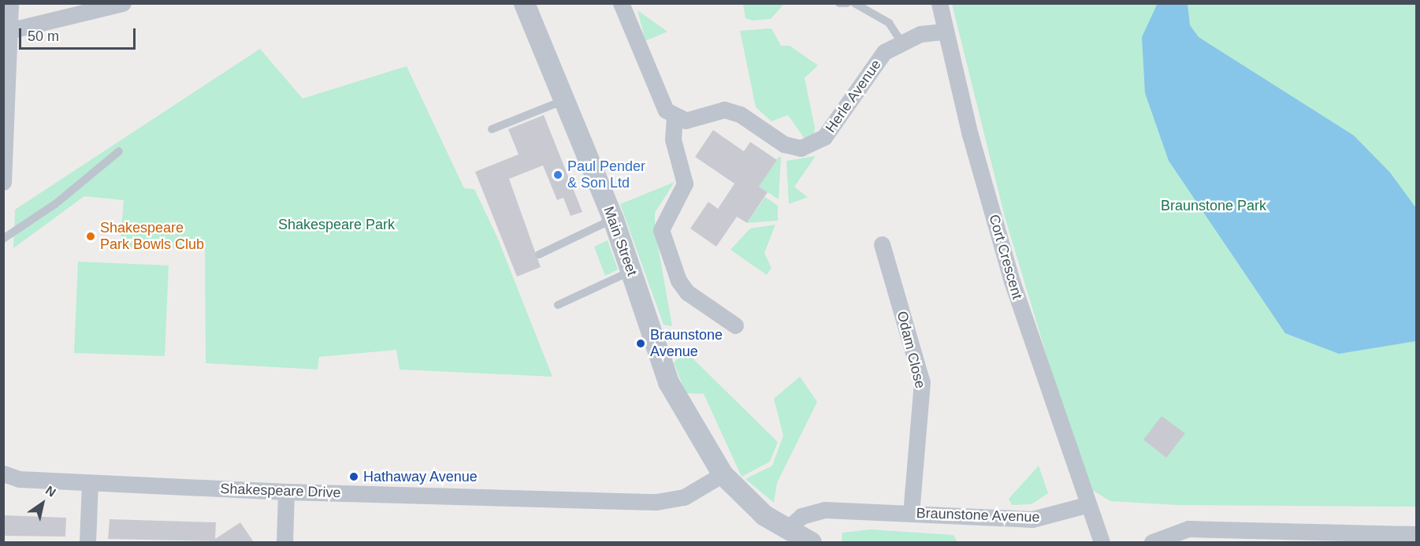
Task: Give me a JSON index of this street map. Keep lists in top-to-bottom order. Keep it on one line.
{"streets":{"street":["Herle Avenue","Main Street","Cort Crescent","Odam Close","Shakespeare Drive","Braunstone Avenue"]},"crossings":[["Herle Avenue","Cort Crescent"],["Main Street","Shakespeare Drive"],["Main Street","Braunstone Avenue"],["Cort Crescent","Braunstone Avenue"],["Odam Close","Braunstone Avenue"]],"parks":["Braunstone Park","Shakespeare Park"],"places":["Paul Pender & Son Ltd","Shakespeare Park Bowls Club","Braunstone Avenue","Hathaway Avenue"],"scale_bar":"50 m","north":"top right"}
